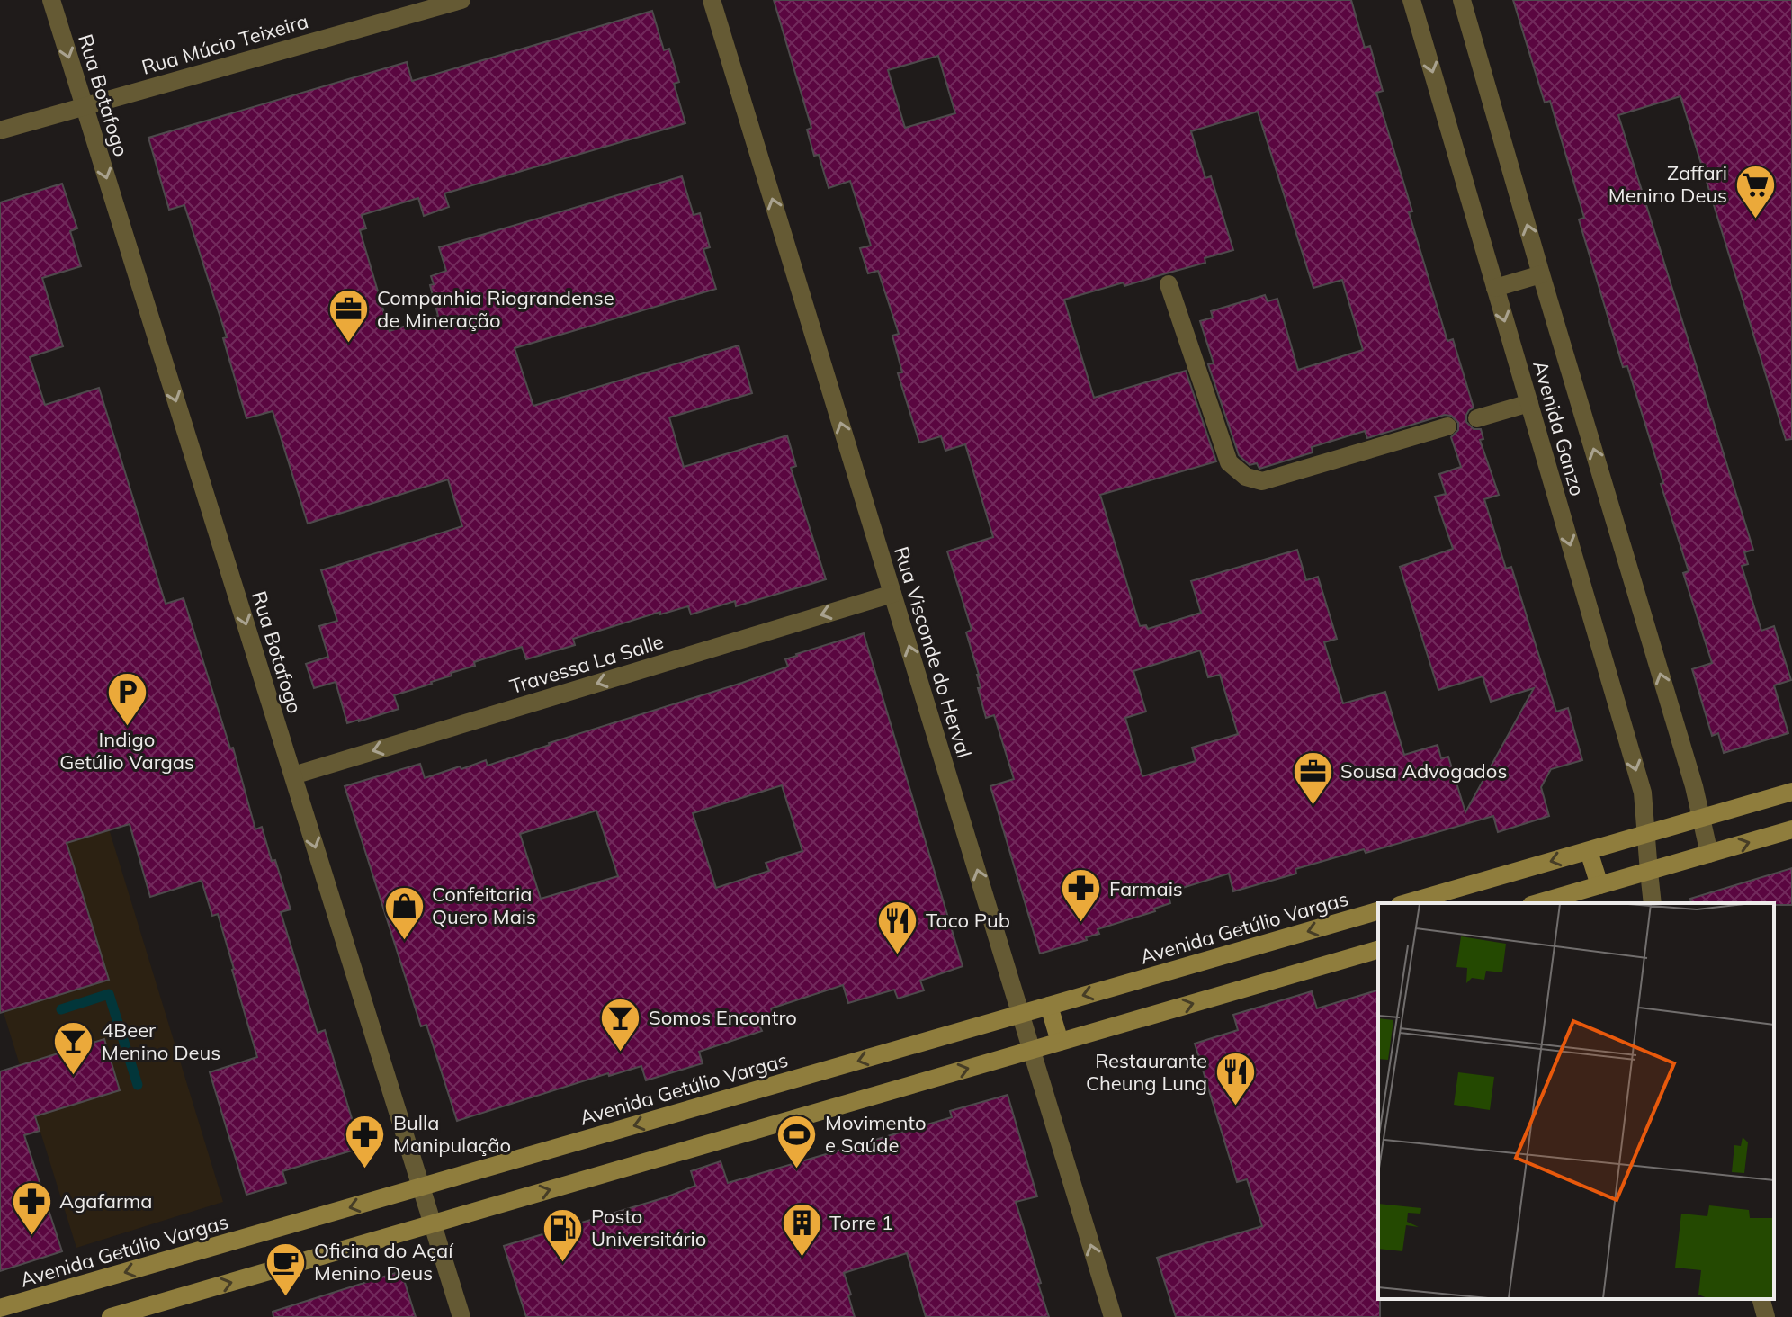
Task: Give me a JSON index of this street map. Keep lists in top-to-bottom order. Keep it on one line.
{"streets":{"main road":["Avenida Getúlio Vargas"],"street":["Rua Múcio Teixeira","Rua Botafogo","Avenida Ganzo","Rua Visconde do Herval","Travessa La Salle"]},"crossings":[["Rua Múcio Teixeira","Rua Botafogo"],["Rua Botafogo","Travessa La Salle"],["Rua Botafogo","Avenida Getúlio Vargas"],["Rua Visconde do Herval","Travessa La Salle"],["Rua Visconde do Herval","Avenida Getúlio Vargas"]],"one_way":["Rua Botafogo","Rua Visconde do Herval","Travessa La Salle"],"places":{"supermarket":["Zaffari Menino Deus"],"office":["Companhia Riograndense de Mineração","Sousa Advogados"],"parking":["Indigo Getúlio Vargas"],"pharmacy":["Farmais","Bulla Manipulação","Agafarma"],"shop":["Confeitaria Quero Mais"],"restaurant":["Taco Pub","Restaurante Cheung Lung"],"bar":["Somos Encontro","4Beer Menino Deus"],"sports":["Movimento e Saúde"],"building":["Torre 1"],"fuel station":["Posto Universitário"],"cafe":["Oficina do Açaí Menino Deus"]}}
